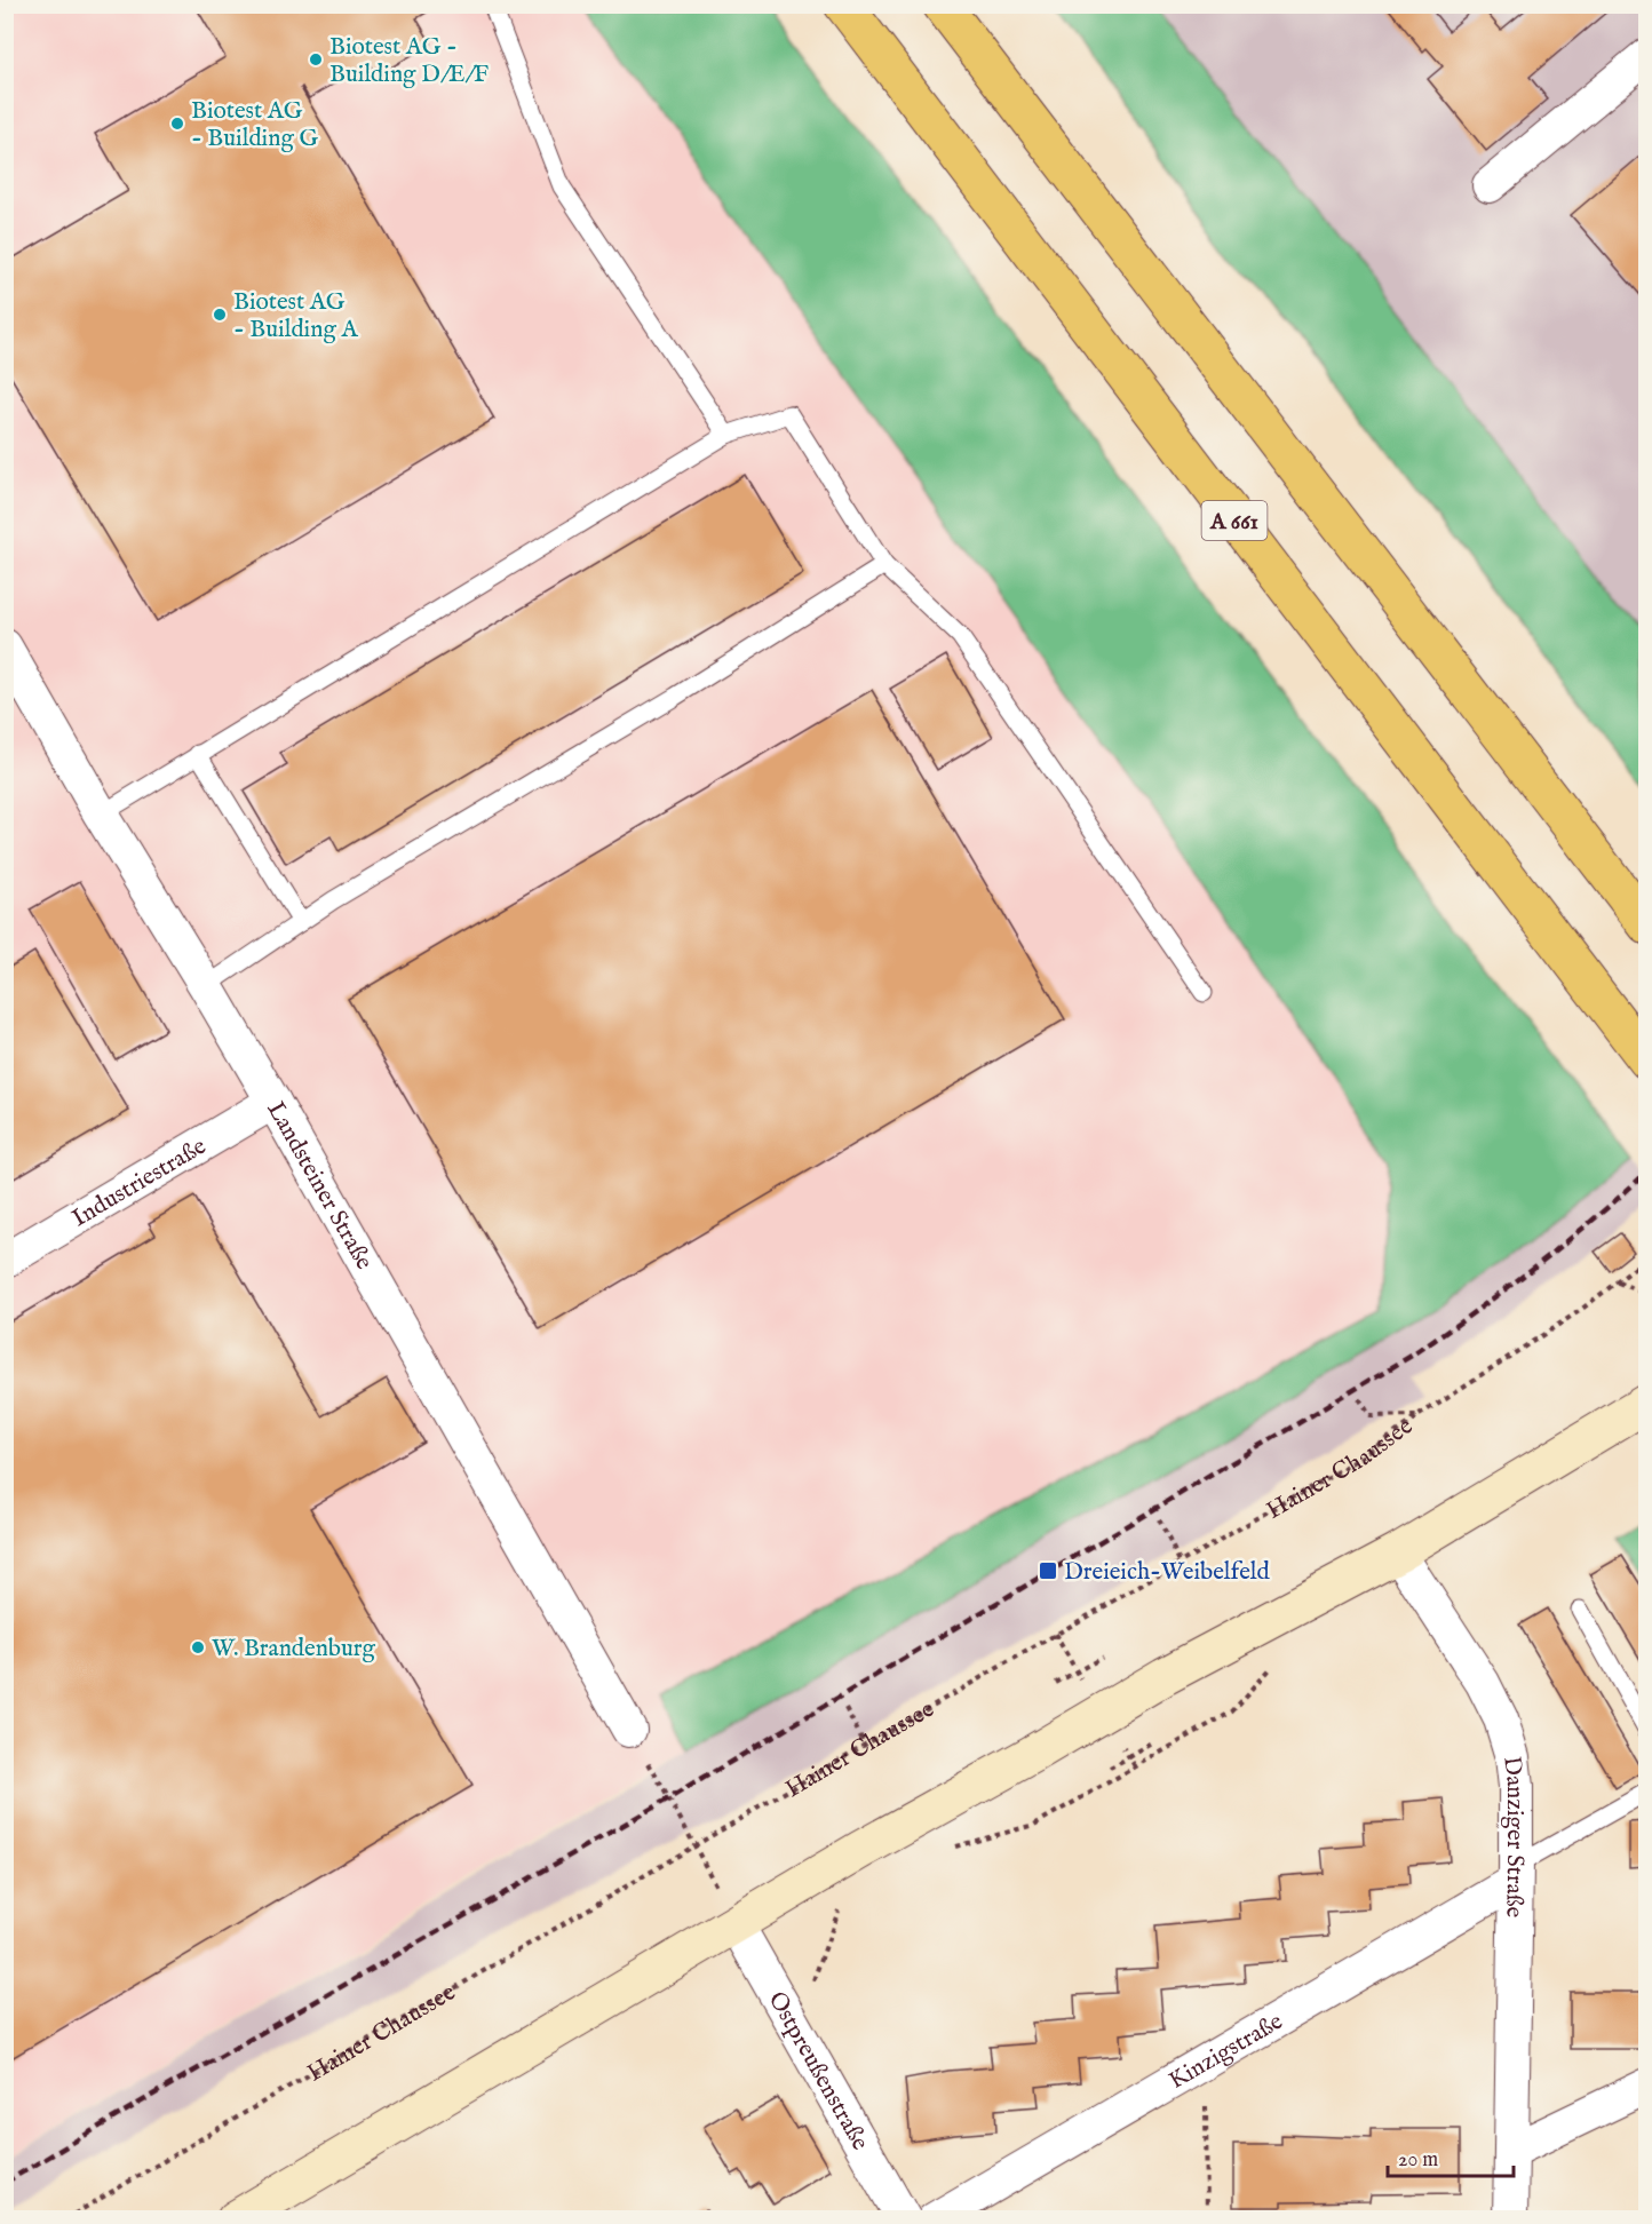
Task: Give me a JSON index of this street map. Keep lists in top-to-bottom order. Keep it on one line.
{"streets":{"highway":["A 661"],"street":["Industriestraße","Landsteiner Straße","Danziger Straße","Kinzigstraße","Ostpreußenstraße"],"path":["Hainer Chaussee"]},"crossings":[["Industriestraße","Landsteiner Straße"],["Danziger Straße","Kinzigstraße"]],"places":{"other":["Biotest AG - Building D/E/F","Biotest AG - Building G","Biotest AG - Building A","W. Brandenburg"],"transit":["Dreieich-Weibelfeld"]},"scale_bar":"20 m"}
